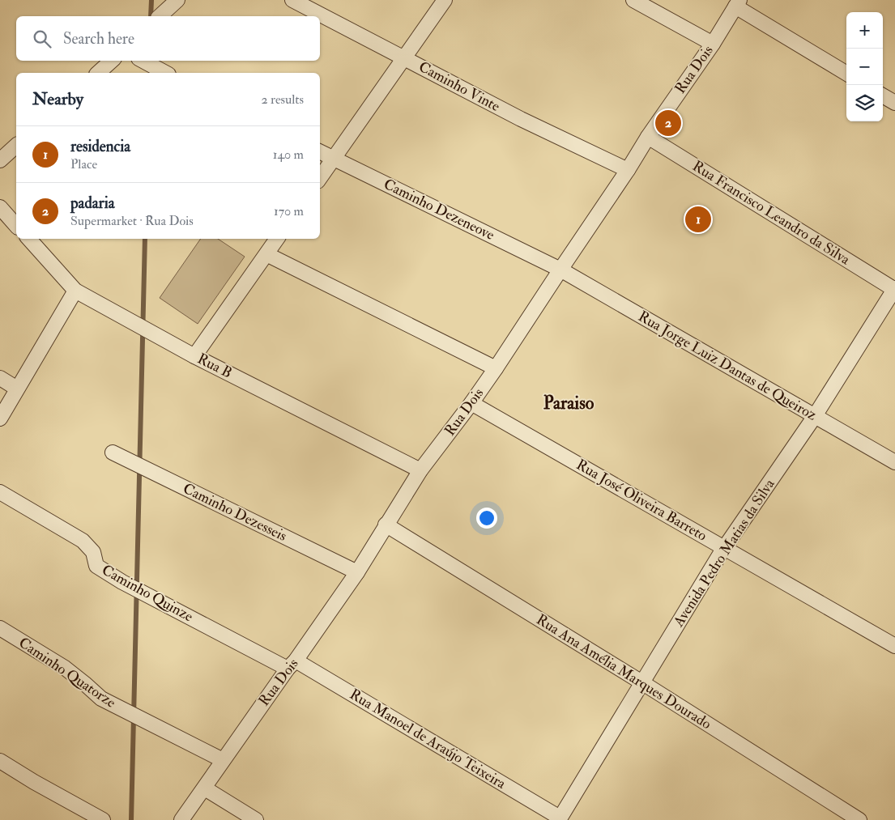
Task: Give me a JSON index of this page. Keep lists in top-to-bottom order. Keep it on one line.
{"streets":{"street":["Rua Dois","Caminho Vinte","Caminho Dezeneove","Rua Francisco Leandro da Silva","Rua B","Rua Jorge Luiz Dantas de Queiroz","Rua José Oliveira Barreto","Caminho Dezesseis","Avenida Pedro Matias da Silva","Caminho Quinze","Rua Ana Amélia Marques Dourado","Caminho Quatorze","Rua Manoel de Araújo Teixeira"]},"crossings":[["Rua Dois","Caminho Vinte"],["Rua Dois","Caminho Dezeneove"],["Rua Dois","Rua Francisco Leandro da Silva"],["Rua Dois","Rua B"],["Rua Dois","Rua Jorge Luiz Dantas de Queiroz"],["Rua Dois","Rua José Oliveira Barreto"],["Rua Dois","Caminho Dezesseis"],["Rua Dois","Caminho Quinze"],["Rua Dois","Rua Ana Amélia Marques Dourado"],["Rua Dois","Caminho Quatorze"],["Rua Dois","Rua Manoel de Araújo Teixeira"],["Caminho Dezeneove","Rua Jorge Luiz Dantas de Queiroz"],["Rua Francisco Leandro da Silva","Avenida Pedro Matias da Silva"],["Rua Jorge Luiz Dantas de Queiroz","Avenida Pedro Matias da Silva"],["Rua José Oliveira Barreto","Avenida Pedro Matias da Silva"],["Avenida Pedro Matias da Silva","Rua Ana Amélia Marques Dourado"],["Avenida Pedro Matias da Silva","Rua Manoel de Araújo Teixeira"],["Caminho Quinze","Rua Manoel de Araújo Teixeira"]],"districts":["Paraiso"],"page":{"map_buttons":["+","−"],"search":"Search here","heading":["Nearby","2 results"],"pins":["2","1"],"list":[{"mark":"1","name":"residencia","note":"Place","value":"140 m"},{"mark":"2","name":"padaria","note":"Supermarket · Rua Dois","value":"170 m"}]}}
